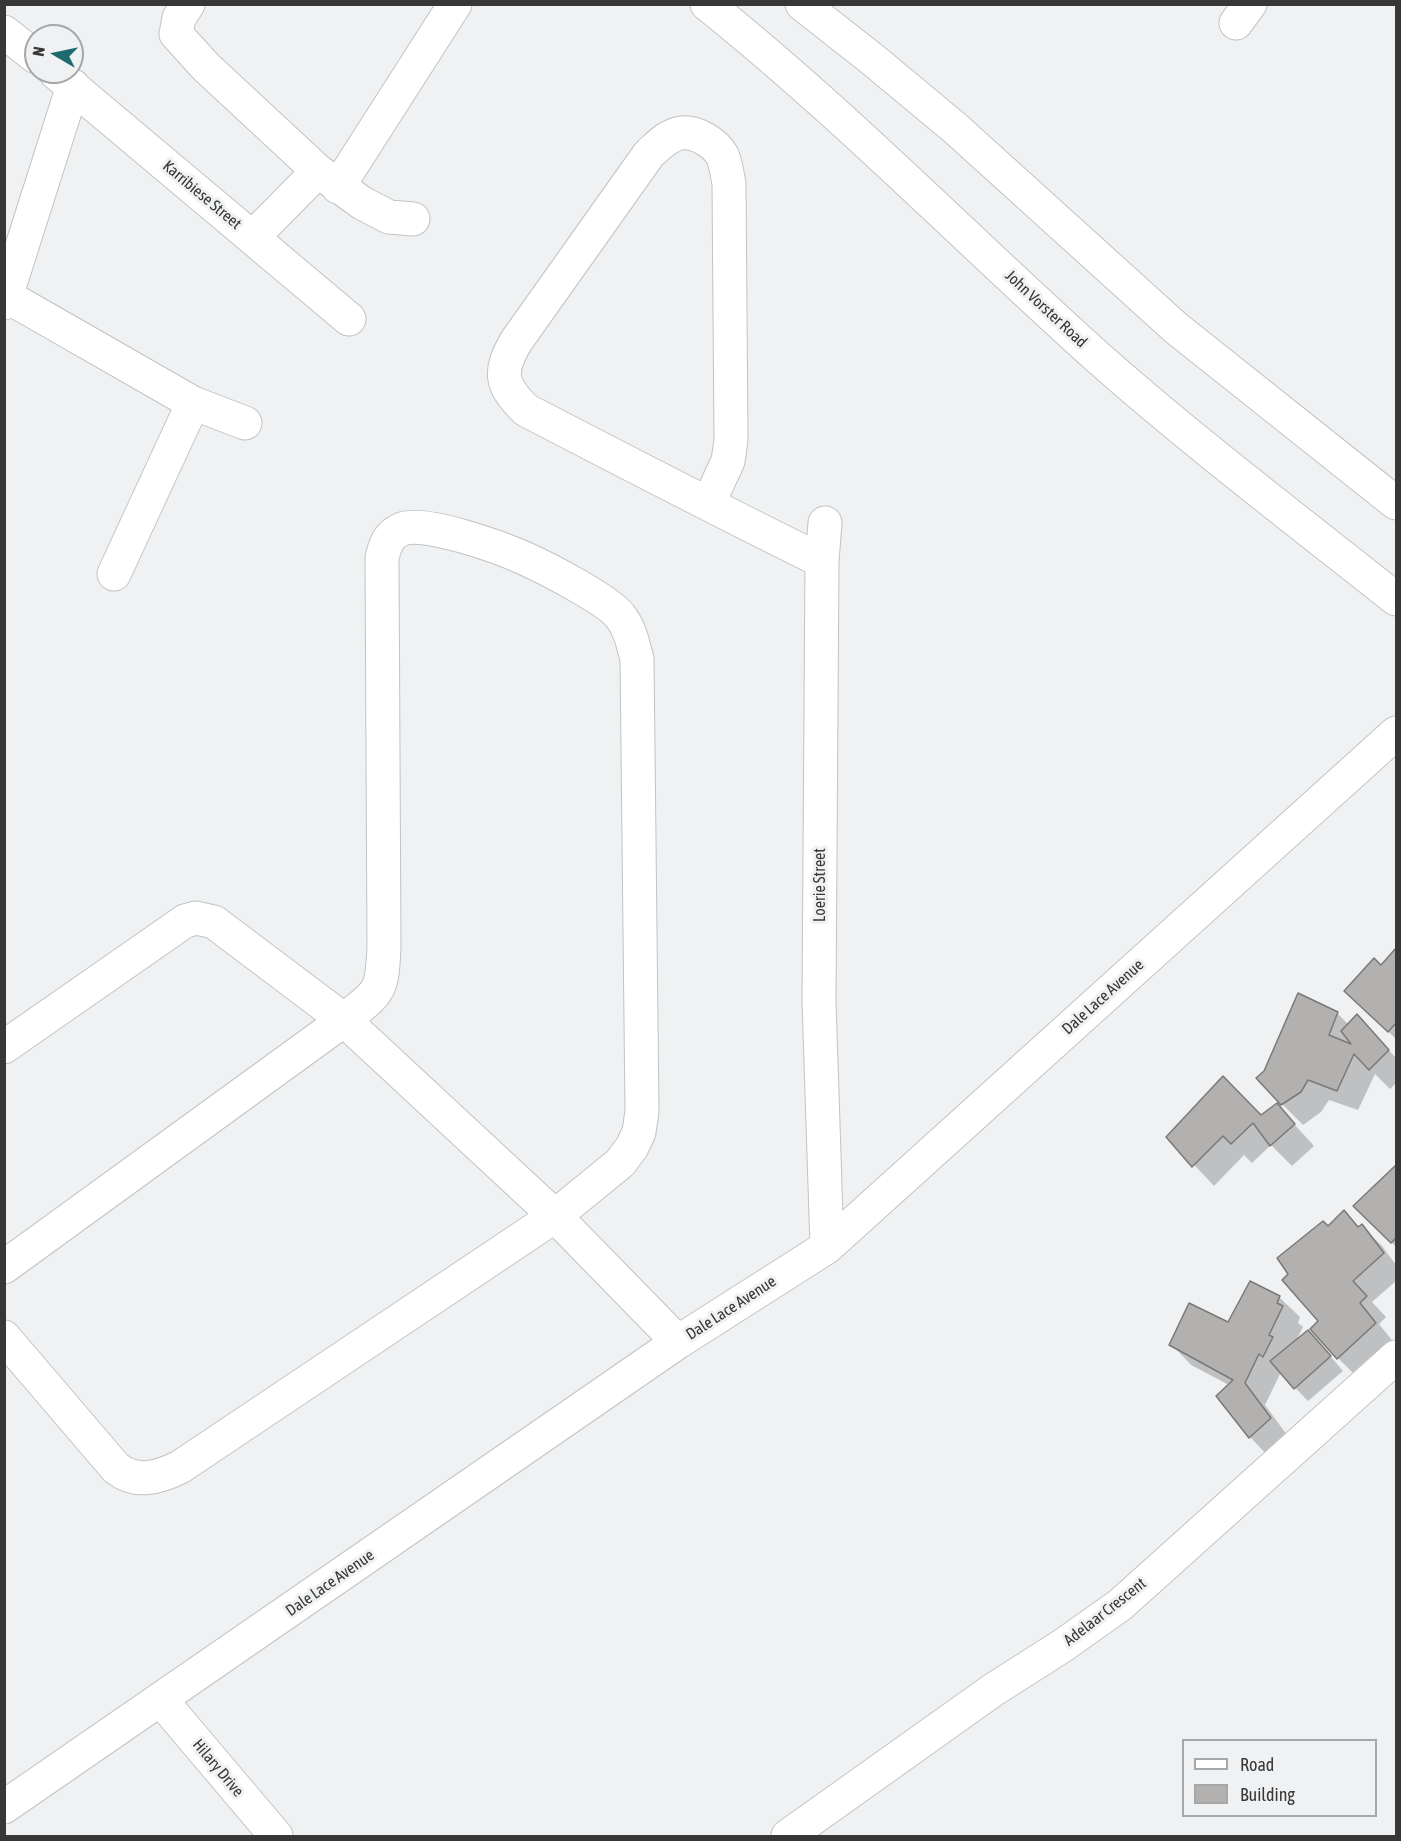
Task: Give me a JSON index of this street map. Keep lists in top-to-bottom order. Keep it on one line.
{"streets":{"street":["Karribiese Street","John Vorster Road","Loerie Street","Dale Lace Avenue","Adelaar Crescent","Hilary Drive"]},"crossings":[["Loerie Street","Dale Lace Avenue"],["Dale Lace Avenue","Hilary Drive"]],"legend":["Road","Building"],"north":"left"}
